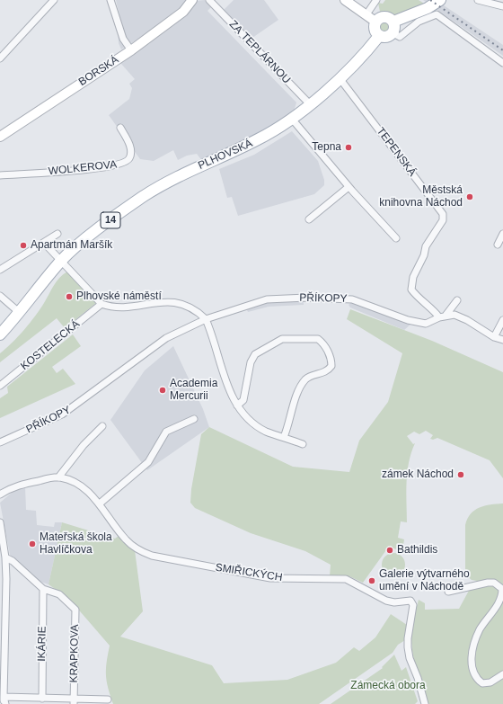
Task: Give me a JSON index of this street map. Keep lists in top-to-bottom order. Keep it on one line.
{"streets":{"main road":["PLHOVSKÁ","14"],"street":["ZA TEPLÁRNOU","BORSKÁ","TEPENSKÁ","WOLKEROVA","PŘÍKOPY","KOSTELECKÁ","SMIŘICKÝCH","IKÁRIE","KRAPKOVA"]},"crossings":[["ZA TEPLÁRNOU","PLHOVSKÁ"],["TEPENSKÁ","PLHOVSKÁ"],["TEPENSKÁ","PŘÍKOPY"],["PLHOVSKÁ","14"],["IKÁRIE","KRAPKOVA"]],"parks":["Zámecká obora"],"places":["Tepna","Městská knihovna Náchod","Apartmán Maršík","Plhovské náměstí","Academia Mercurii","zámek Náchod","Mateřská škola Havlíčkova","Bathildis","Galerie výtvarného umění v Náchodě"]}
